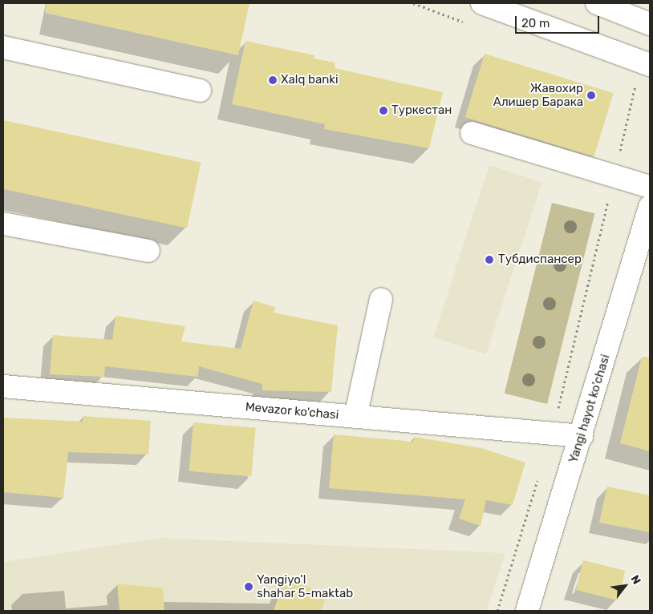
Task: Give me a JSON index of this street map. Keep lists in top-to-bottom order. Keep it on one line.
{"streets":{"street":["Yangi hayot ko'chasi","Mevazor ko'chasi"]},"crossings":[["Yangi hayot ko'chasi","Mevazor ko'chasi"]],"places":["Xalq banki","Жавохир Алишер Барака","Туркестан","Тубдиспансер","Yangiyo'l shahar 5-maktab"],"scale_bar":"20 m","north":"top right"}
